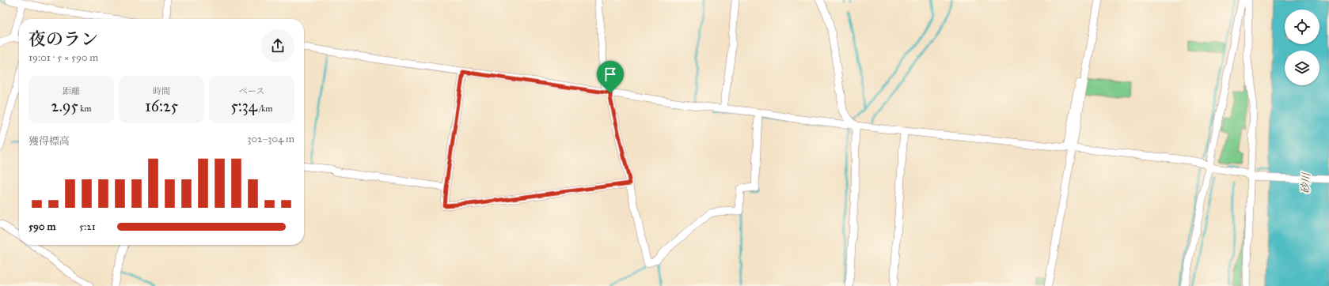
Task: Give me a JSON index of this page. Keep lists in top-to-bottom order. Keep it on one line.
{"water":["砂川"],"page":{"heading":["夜のラン","19:01 · 5 × 590 m"],"stats":[["距離","2.95 km"],["時間","16:25"],["ペース","5:34 /km"]],"chart":["獲得標高","302–304 m"],"list":[{"name":"590 m","note":"5:21"}]}}
